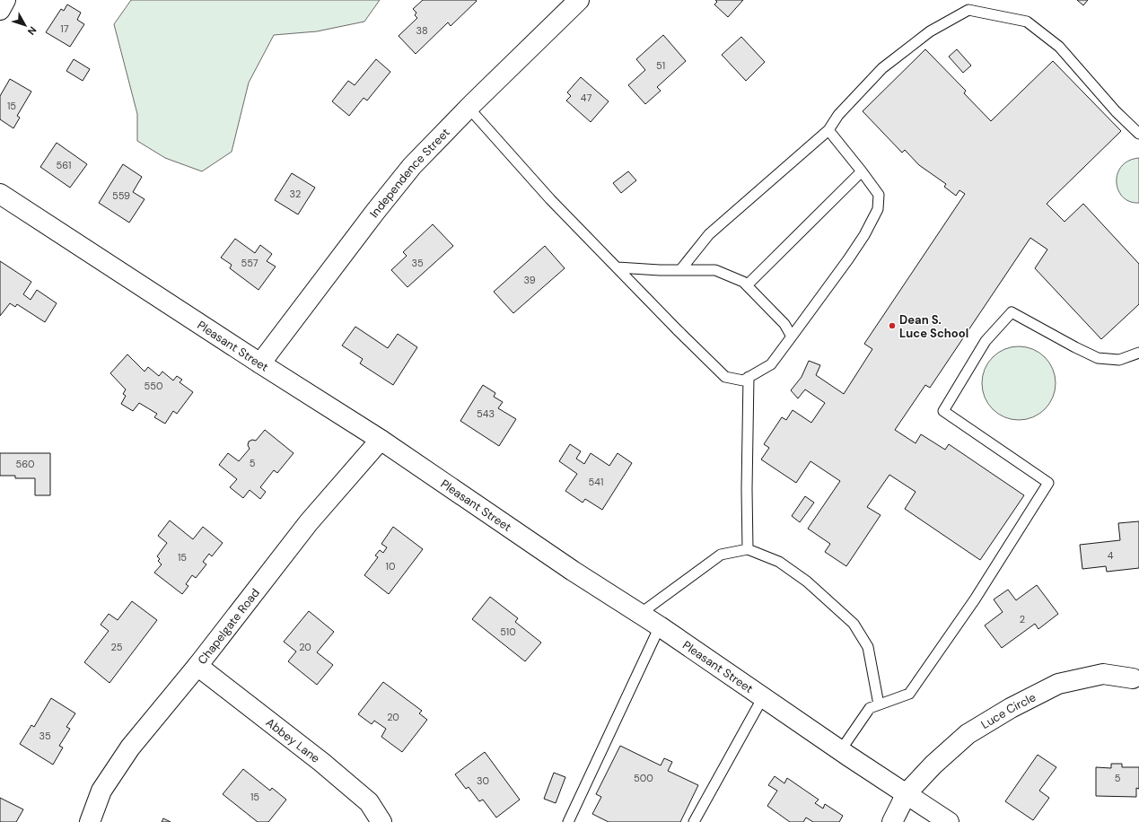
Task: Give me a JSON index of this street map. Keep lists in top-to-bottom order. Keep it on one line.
{"streets":{"street":["Independence Street","Pleasant Street","Chapelgate Road","Luce Circle","Abbey Lane"]},"crossings":[["Independence Street","Pleasant Street"],["Pleasant Street","Chapelgate Road"],["Pleasant Street","Luce Circle"],["Chapelgate Road","Abbey Lane"]],"places":["Dean S. Luce School"],"house_numbers":["17","38","51","47","15","561","32","559","557","35","39","550","543","5","560","541","4","15","10","2","510","25","20","20","35","500","5","30","15"],"north":"bottom right"}
